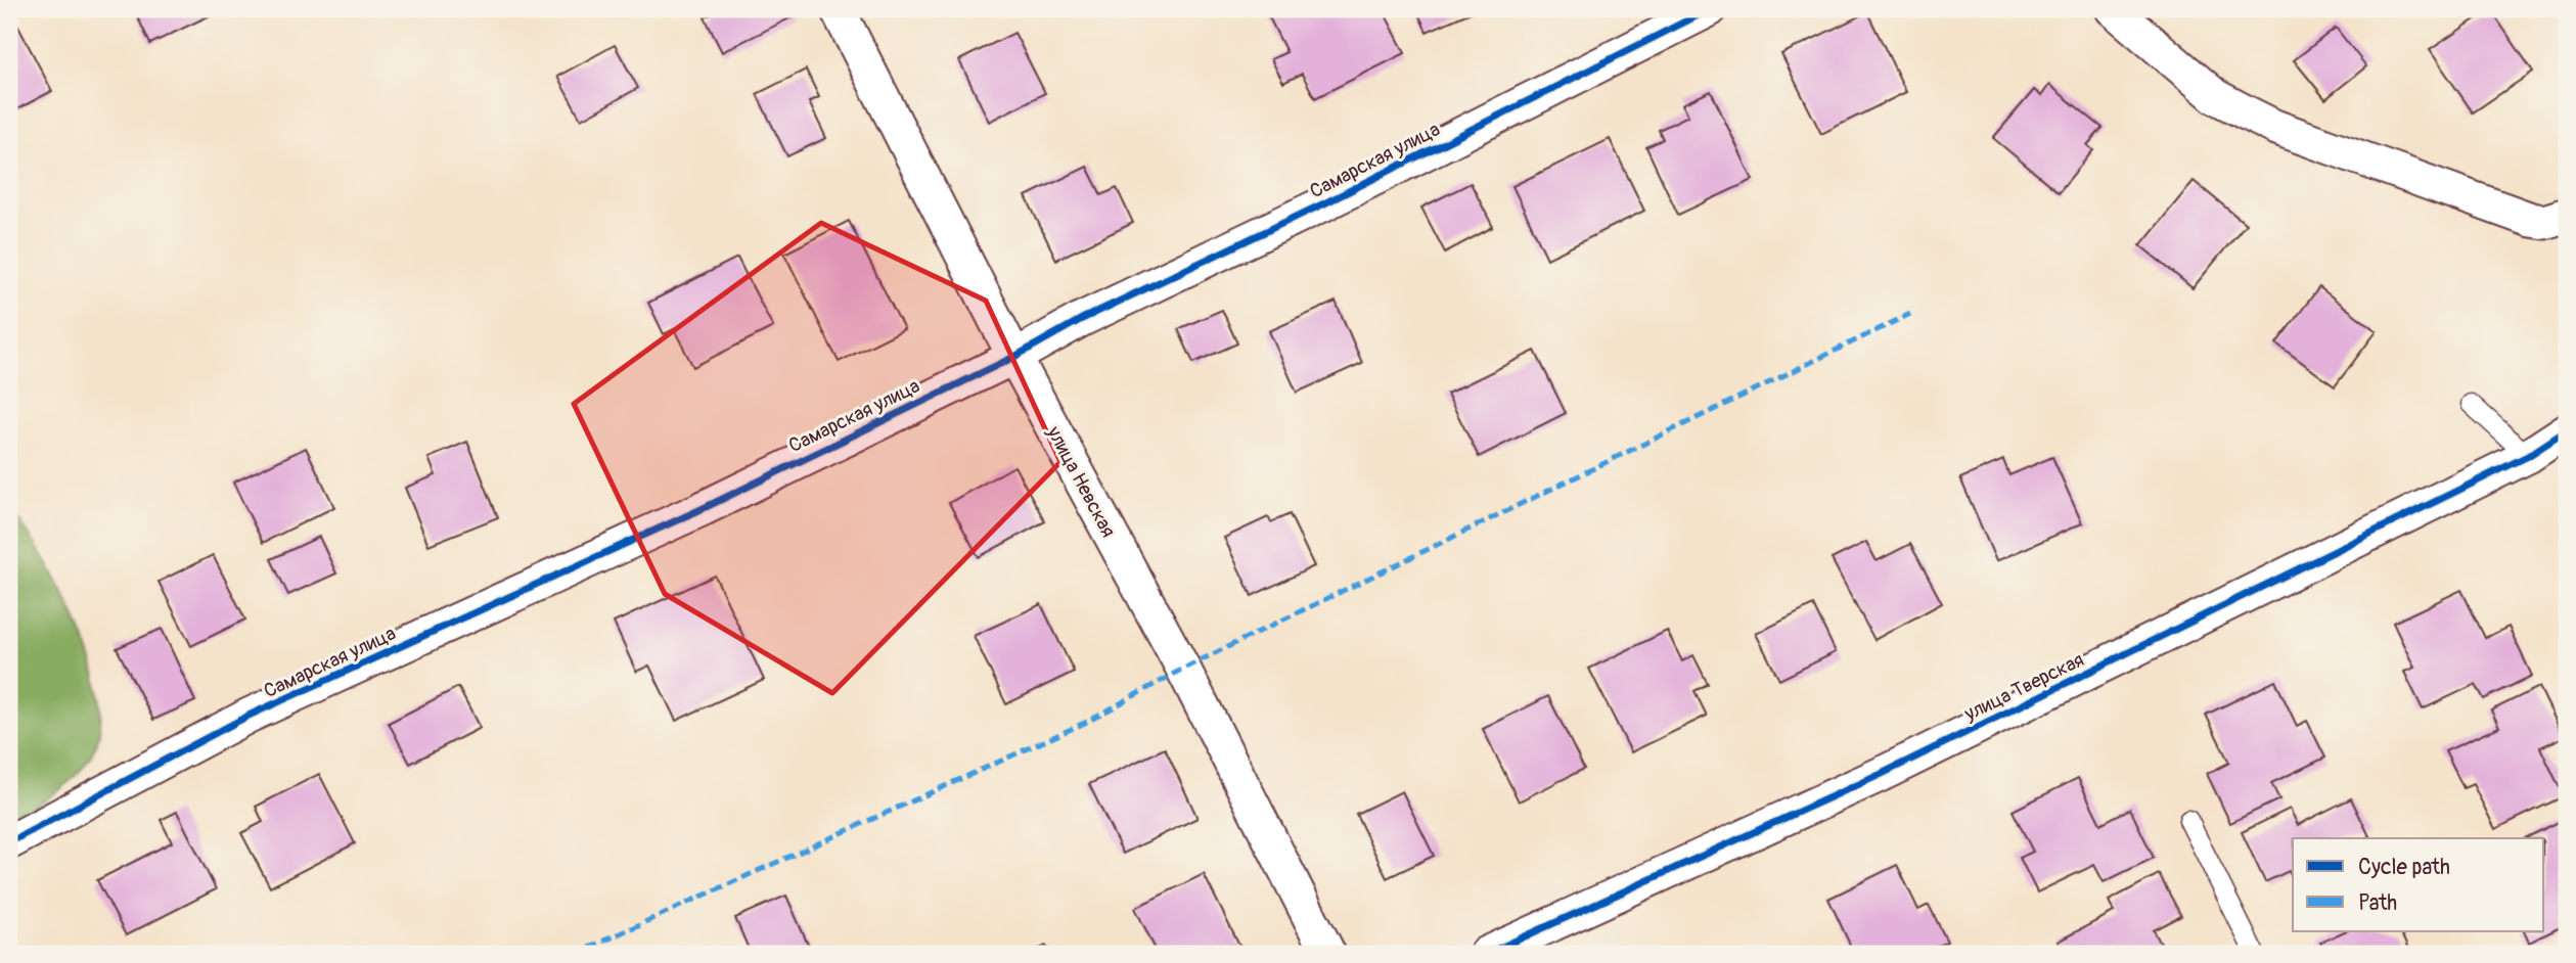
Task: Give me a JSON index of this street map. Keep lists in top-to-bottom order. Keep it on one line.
{"streets":{"street":["Самарская улица","улица Невская","улица Тверская"]},"crossings":[["Самарская улица","улица Невская"]],"legend":["Cycle path","Path"]}
